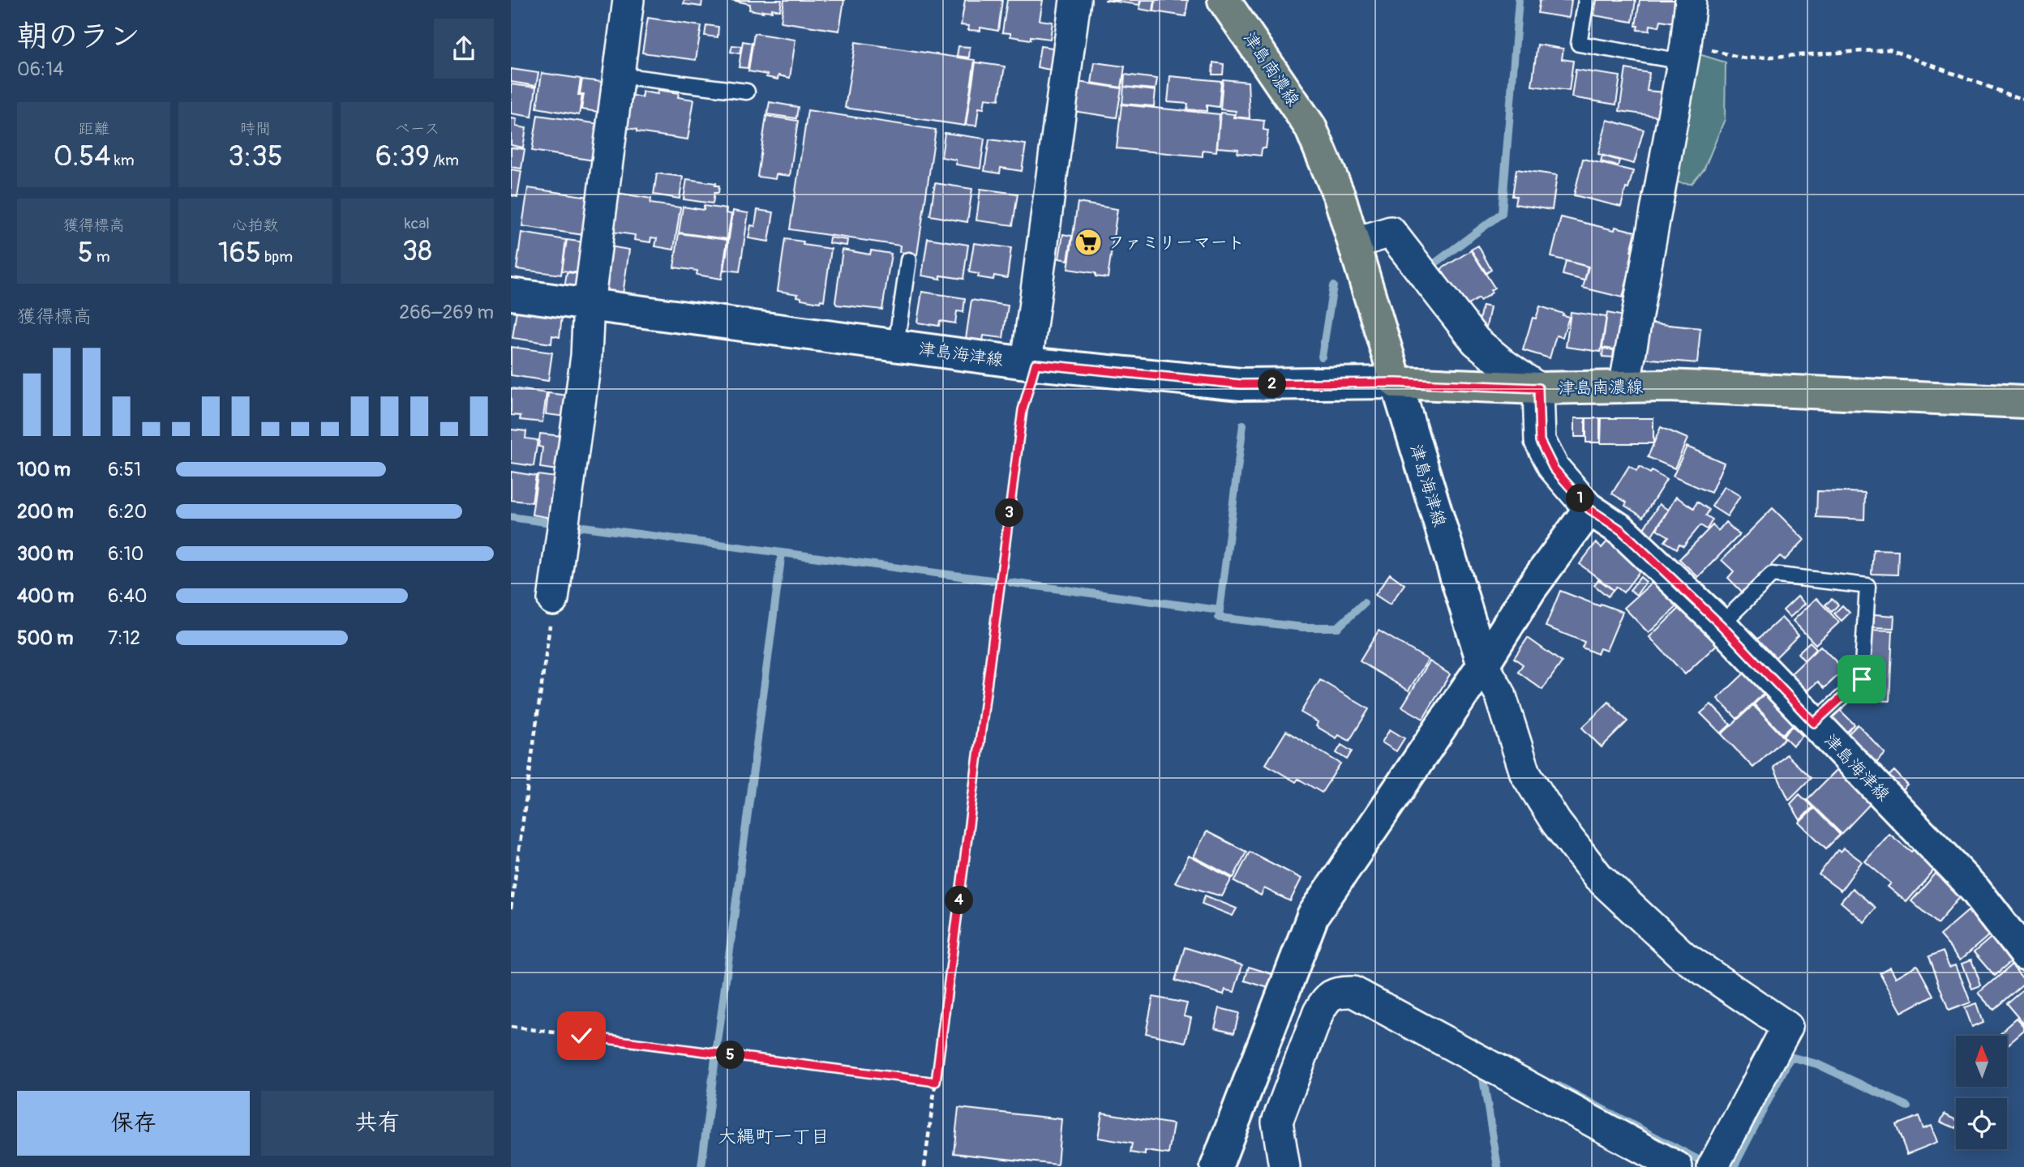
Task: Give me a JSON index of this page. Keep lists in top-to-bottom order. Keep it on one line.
{"streets":{"main road":["津島南濃線","津島海津線"]},"crossings":[["津島南濃線","津島海津線"]],"districts":["大縄町一丁目"],"places":{"supermarket":["ファミリーマート"]},"north":"top","page":{"heading":["朝のラン","06:14"],"stats":[["距離","0.54 km"],["時間","3:35"],["ペース","6:39 /km"],["獲得標高","5 m"],["心拍数","165 bpm"],["kcal","38"]],"chart":["獲得標高","266–269 m"],"pins":["2","1","3","4","5"],"list":[{"name":"100 m","note":"6:51"},{"name":"200 m","note":"6:20"},{"name":"300 m","note":"6:10"},{"name":"400 m","note":"6:40"},{"name":"500 m","note":"7:12"}],"buttons":["保存","共有"]}}
